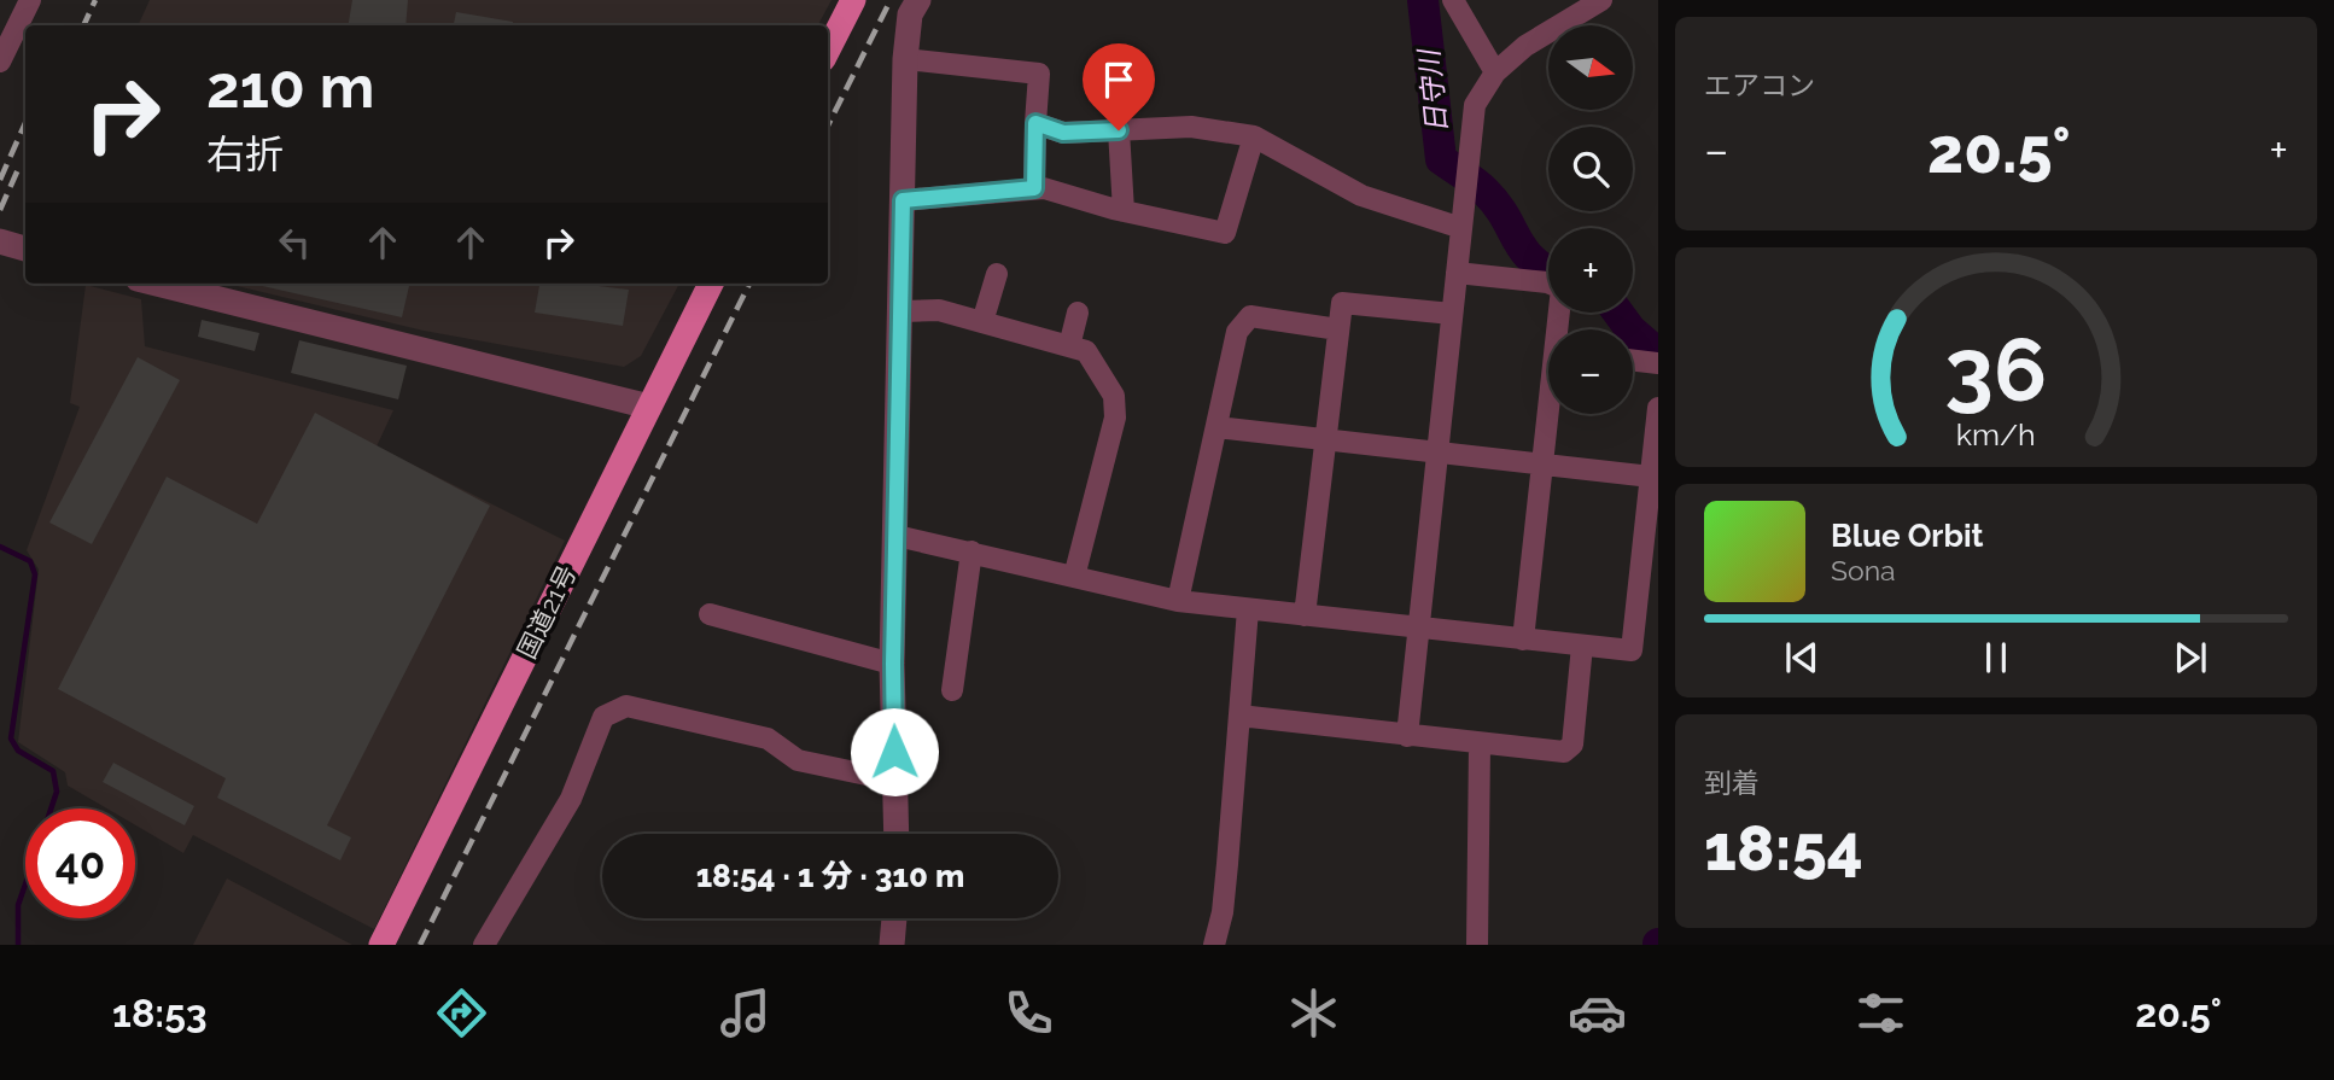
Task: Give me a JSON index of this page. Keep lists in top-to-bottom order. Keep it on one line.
{"streets":{"highway":["国道21号"]},"water":["日守川"],"north":"right","page":{"tile":["エアコン",["到着","18:54"]],"map_buttons":["+","−"],"turn":["210 m","右折"],"heat":["−","20.5°","+"],"song":["Blue Orbit","Sona"],"limit":"40","trip":"18:54 · 1 分 · 310 m","tabs":["18:53","20.5°"],"gauge":["36","km/h"]}}
